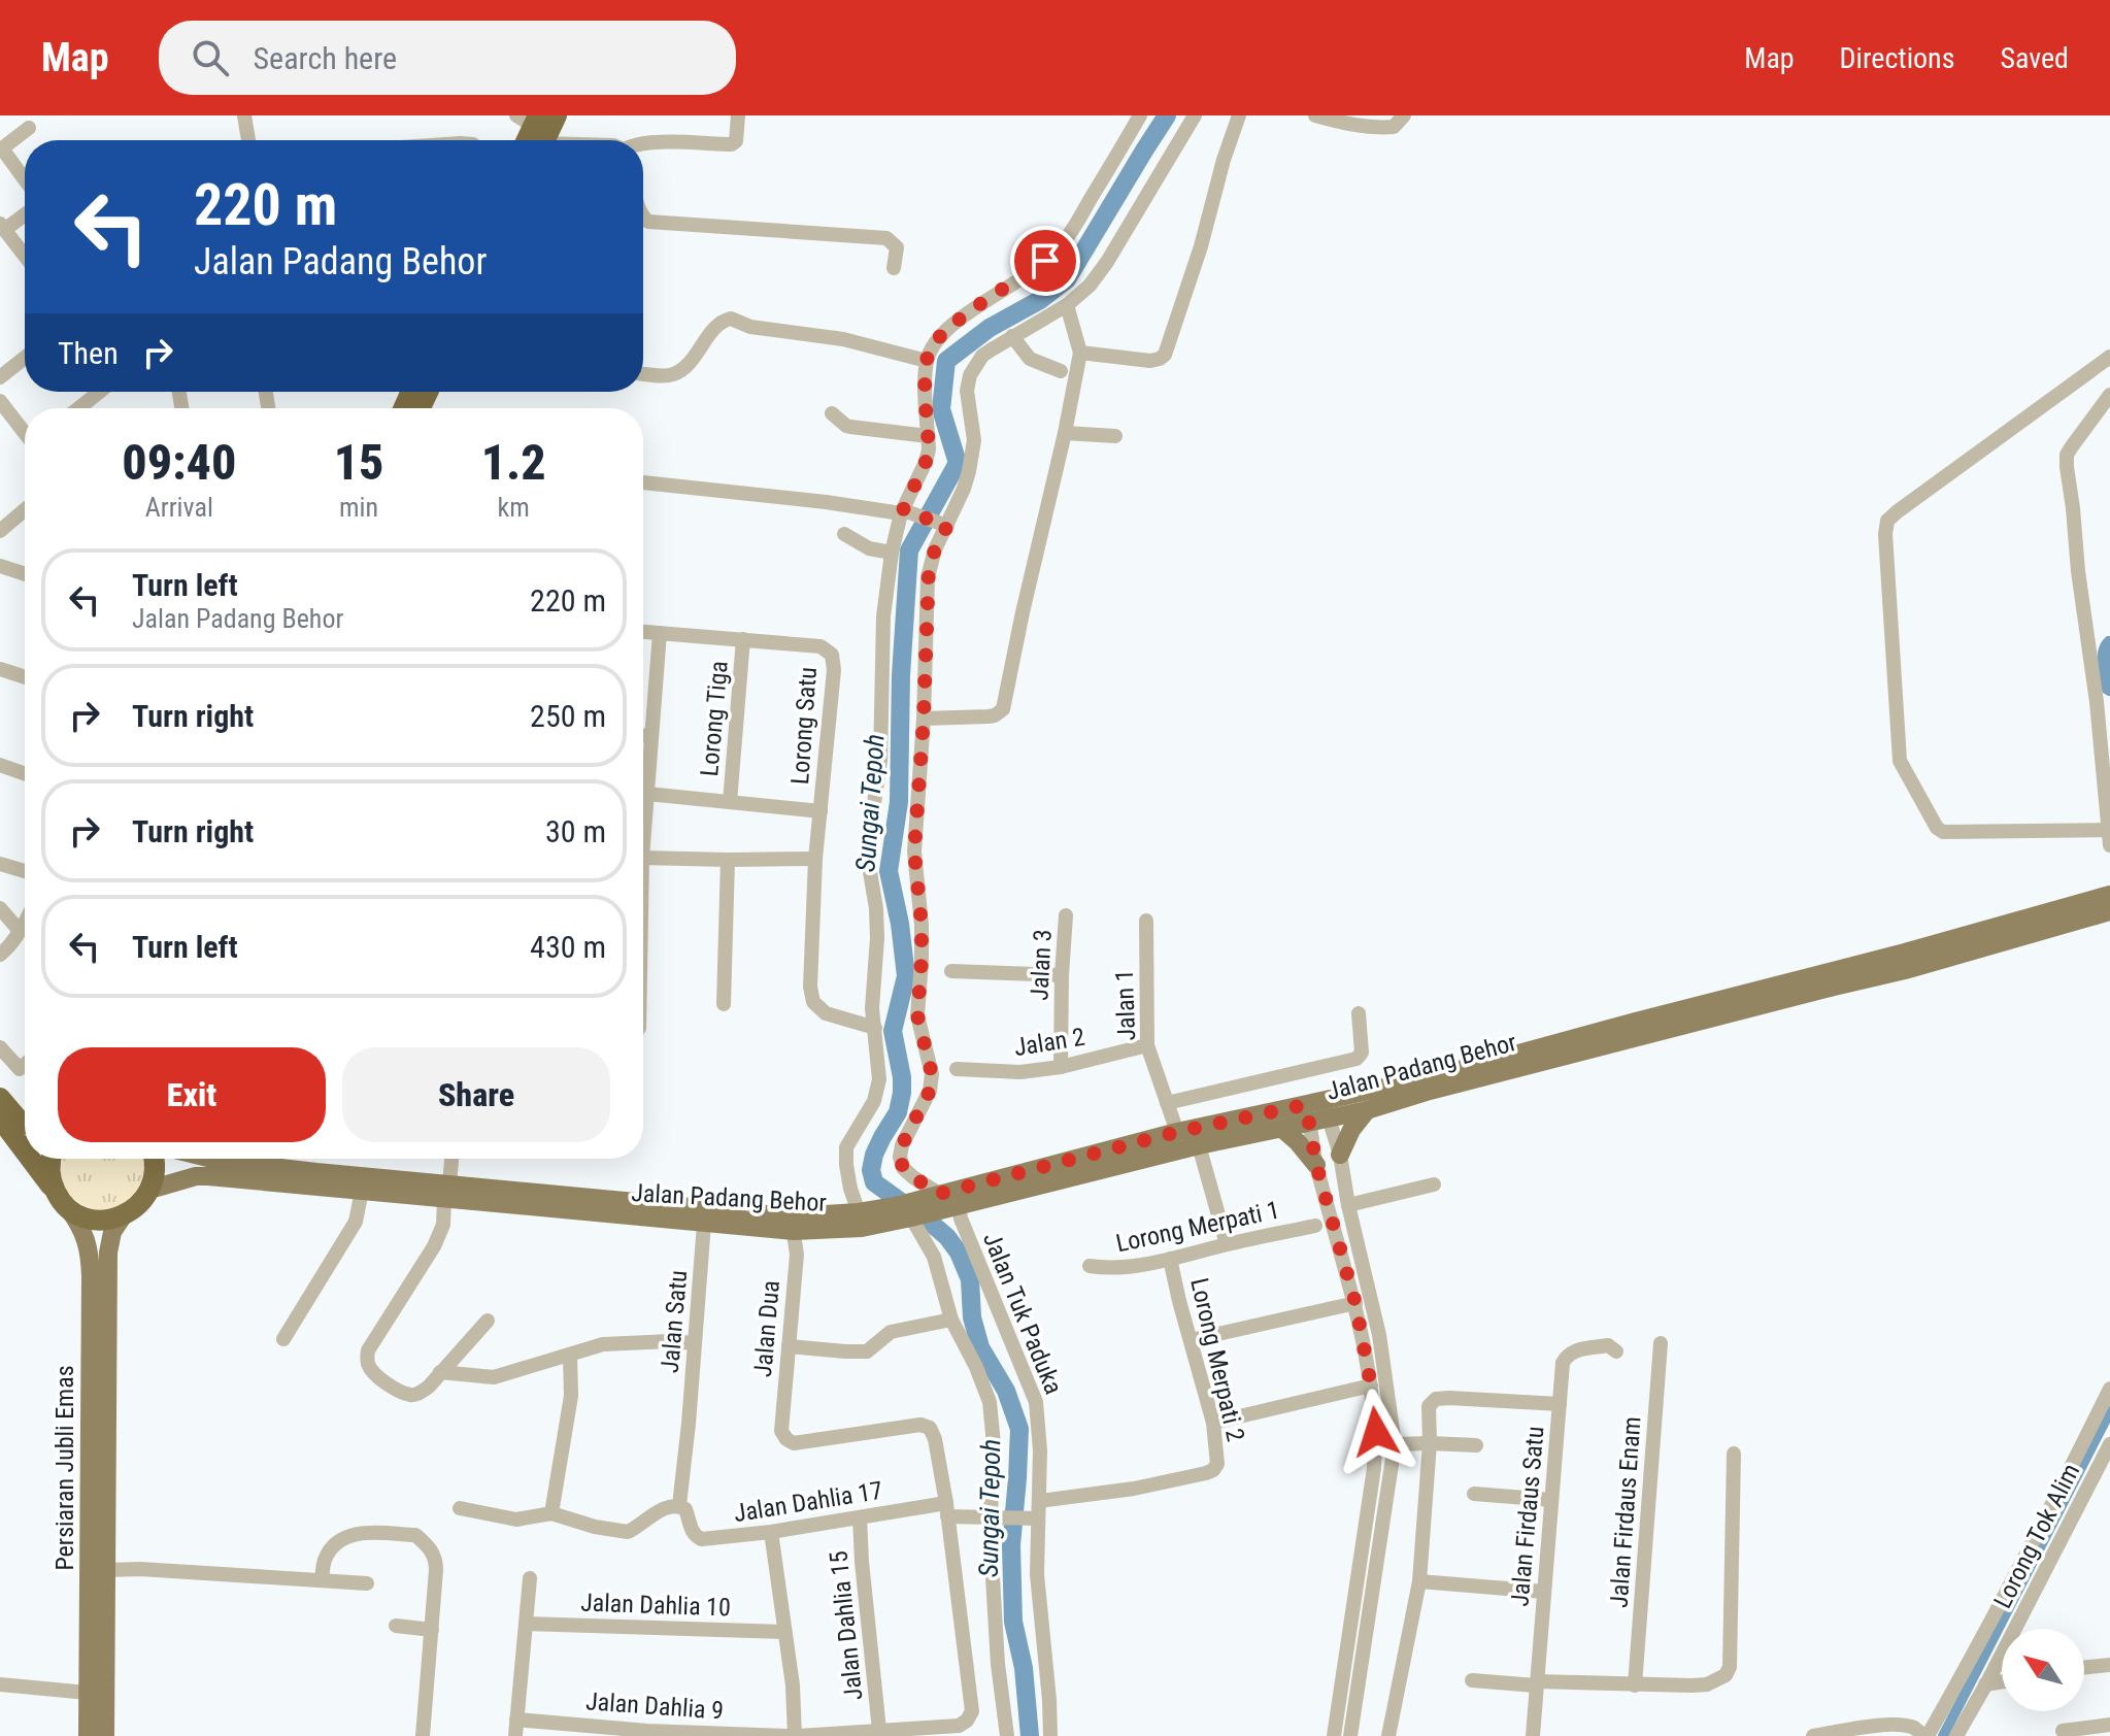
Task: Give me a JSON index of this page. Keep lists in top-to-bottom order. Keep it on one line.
{"streets":{"main road":["Jalan Padang Behor","Persiaran Jubli Emas"],"street":["Lorong Tiga","Lorong Satu","Jalan 3","Jalan 1","Jalan 2","Lorong Merpati 1","Jalan Tuk Paduka","Jalan Satu","Jalan Dua","Lorong Merpati 2","Jalan Dahlia 17","Jalan Firdaus Enam","Jalan Firdaus Satu","Lorong Tok Alim","Jalan Dahlia 10","Jalan Dahlia 15","Jalan Dahlia 9"]},"crossings":[["Lorong Tiga","Lorong Satu"],["Jalan 3","Jalan 2"],["Jalan 1","Jalan 2"],["Jalan 1","Jalan Padang Behor"],["Jalan Padang Behor","Jalan Tuk Paduka"],["Jalan Padang Behor","Jalan Satu"],["Jalan Padang Behor","Jalan Dua"],["Lorong Merpati 1","Lorong Merpati 2"],["Jalan Tuk Paduka","Lorong Merpati 2"],["Jalan Tuk Paduka","Jalan Dahlia 17"],["Jalan Satu","Jalan Dahlia 17"],["Jalan Dua","Jalan Dahlia 17"],["Jalan Dua","Jalan Dahlia 9"],["Jalan Dahlia 17","Jalan Dahlia 15"],["Jalan Dahlia 17","Jalan Dahlia 9"],["Jalan Dahlia 15","Jalan Dahlia 9"]],"water":["Sungai Tepoh"],"north":"top left","page":{"header":"Map","search":"Search here","nav":["Map","Directions","Saved"],"turn":["220 m","Jalan Padang Behor"],"then":"Then","eta":["09:40","Arrival","15","min","1.2","km"],"list":[{"name":"Turn left","note":"Jalan Padang Behor","value":"220 m"},{"name":"Turn right","value":"250 m"},{"name":"Turn right","value":"30 m"},{"name":"Turn left","value":"430 m"}],"buttons":["Exit","Share"]}}
